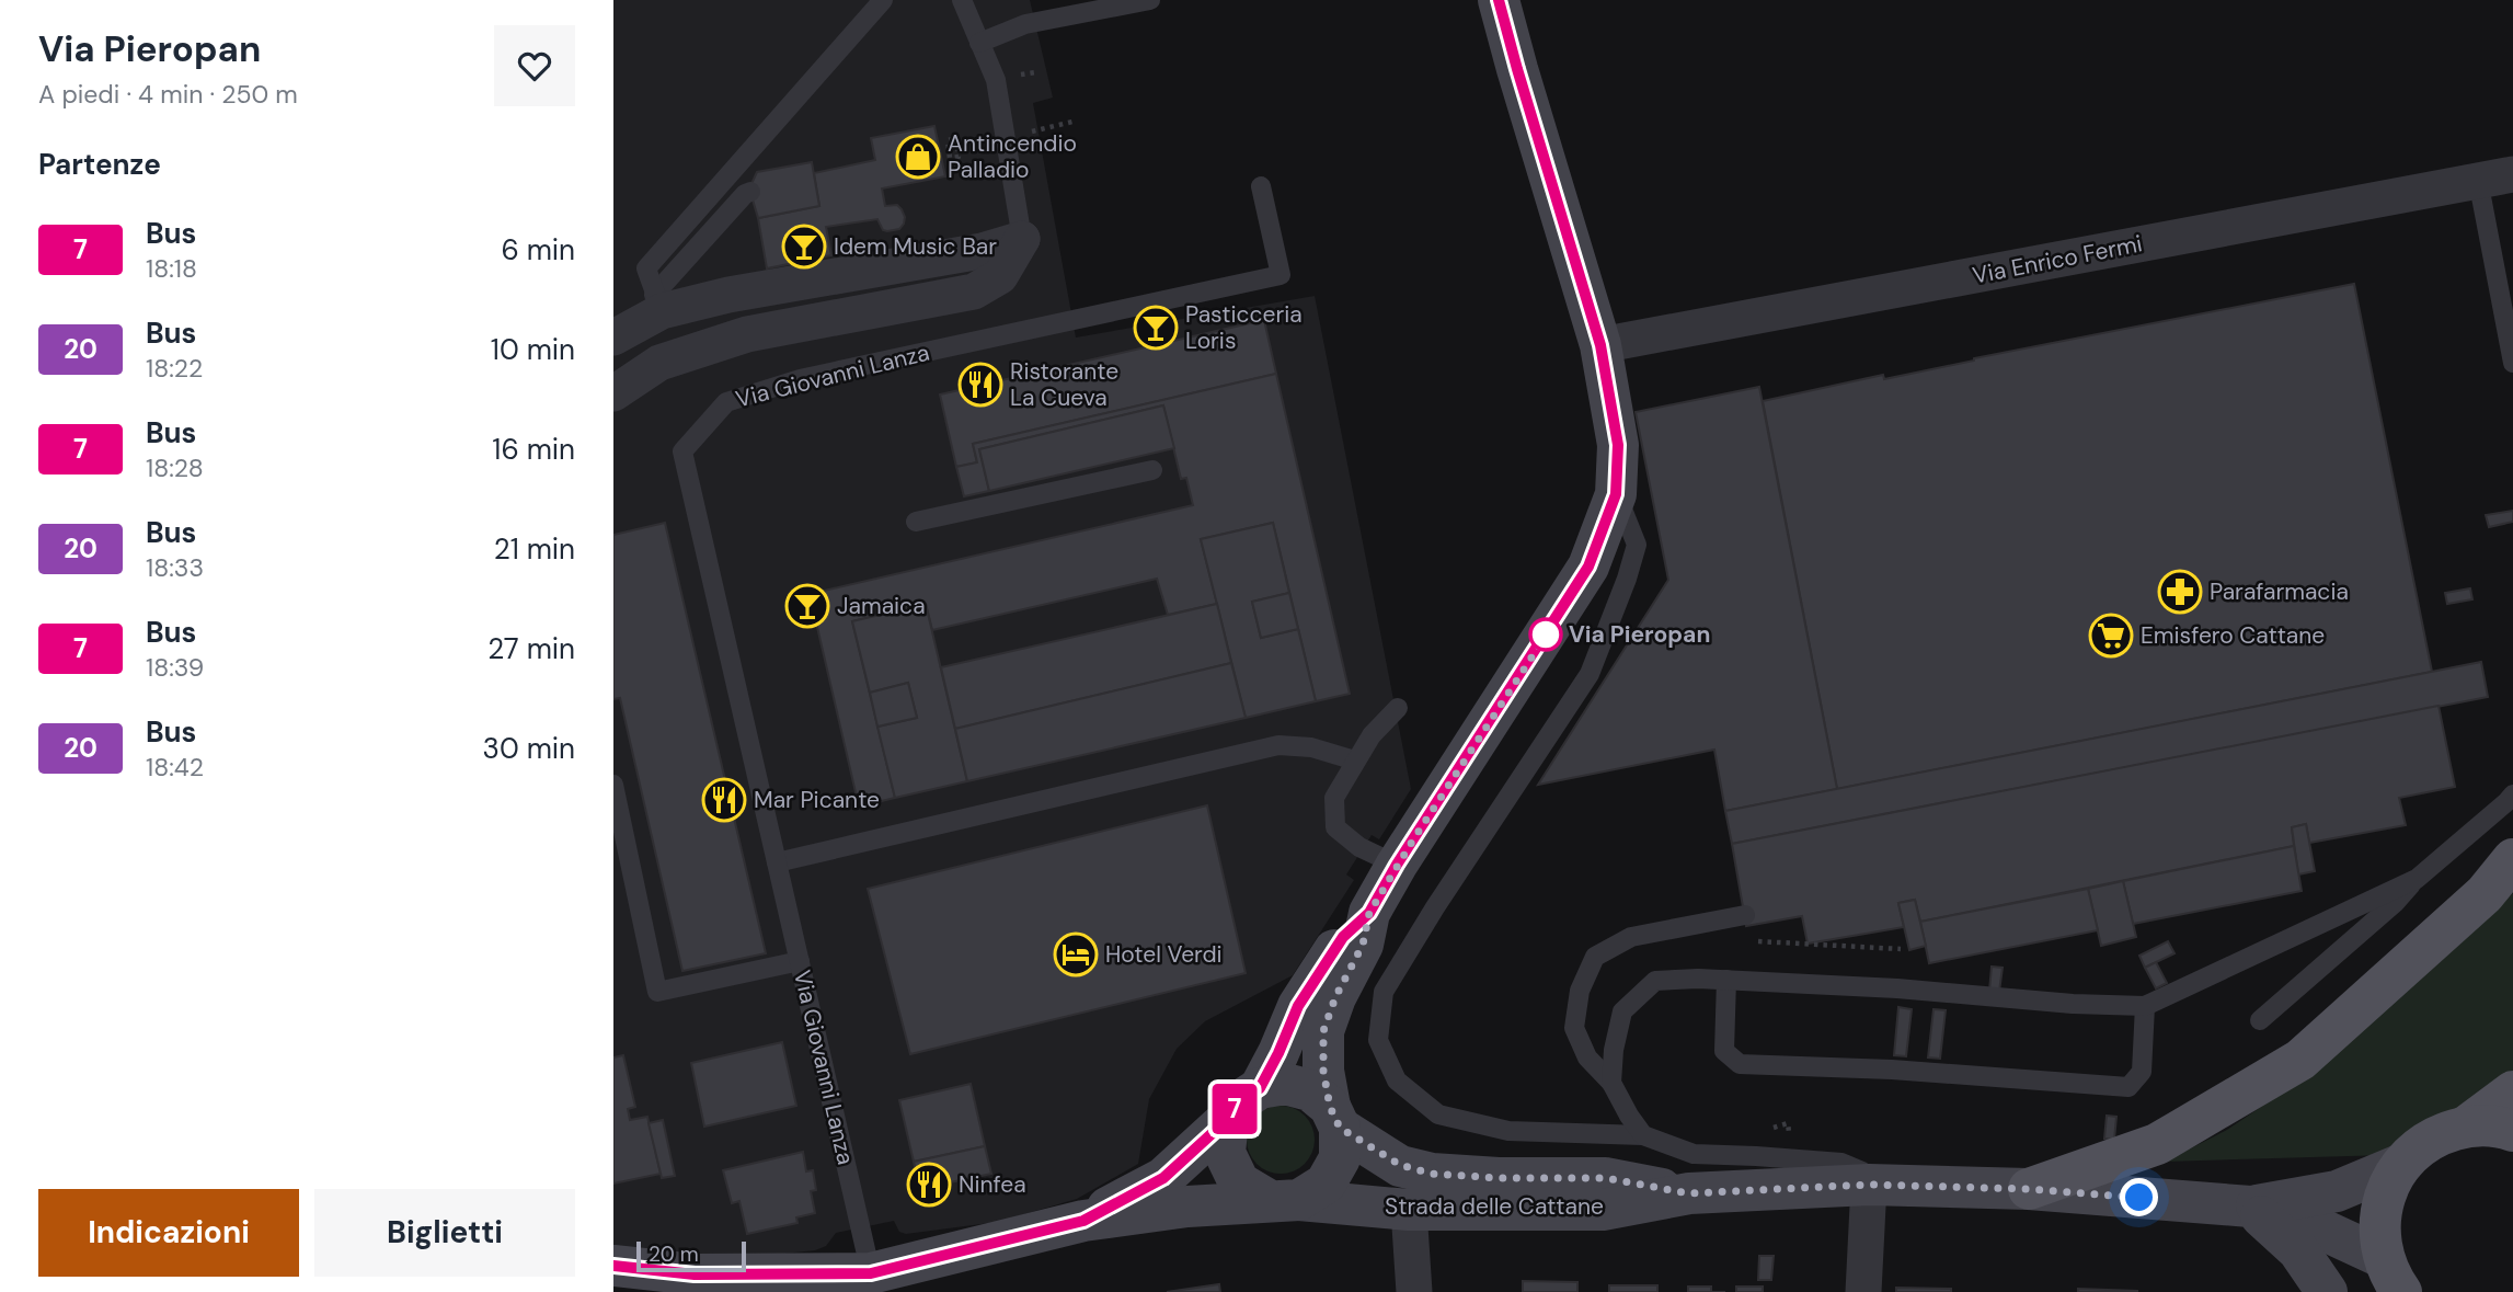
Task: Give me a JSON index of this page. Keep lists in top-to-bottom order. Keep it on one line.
{"streets":{"street":["Via Enrico Fermi","Strada delle Cattane"],"lane":["Via Giovanni Lanza"]},"crossings":[["Via Giovanni Lanza","Strada delle Cattane"]],"places":{"shop":["Antincendio Palladio"],"bar":["Idem Music Bar","Pasticceria Loris","Jamaica"],"restaurant":["Ristorante La Cueva","Mar Picante","Ninfea"],"pharmacy":["Parafarmacia"],"other":["Via Pieropan"],"supermarket":["Emisfero Cattane"],"hotel":["Hotel Verdi"]},"lines":["bus line 7"],"scale_bar":"20 m","page":{"heading":[["Via Pieropan","A piedi · 4 min · 250 m"],"Partenze"],"on_map":"7","list":[{"mark":"7","name":"Bus","note":"18:18","value":"6 min"},{"mark":"20","name":"Bus","note":"18:22","value":"10 min"},{"mark":"7","name":"Bus","note":"18:28","value":"16 min"},{"mark":"20","name":"Bus","note":"18:33","value":"21 min"},{"mark":"7","name":"Bus","note":"18:39","value":"27 min"},{"mark":"20","name":"Bus","note":"18:42","value":"30 min"}],"buttons":["Indicazioni","Biglietti"],"scale":"20 m"}}
